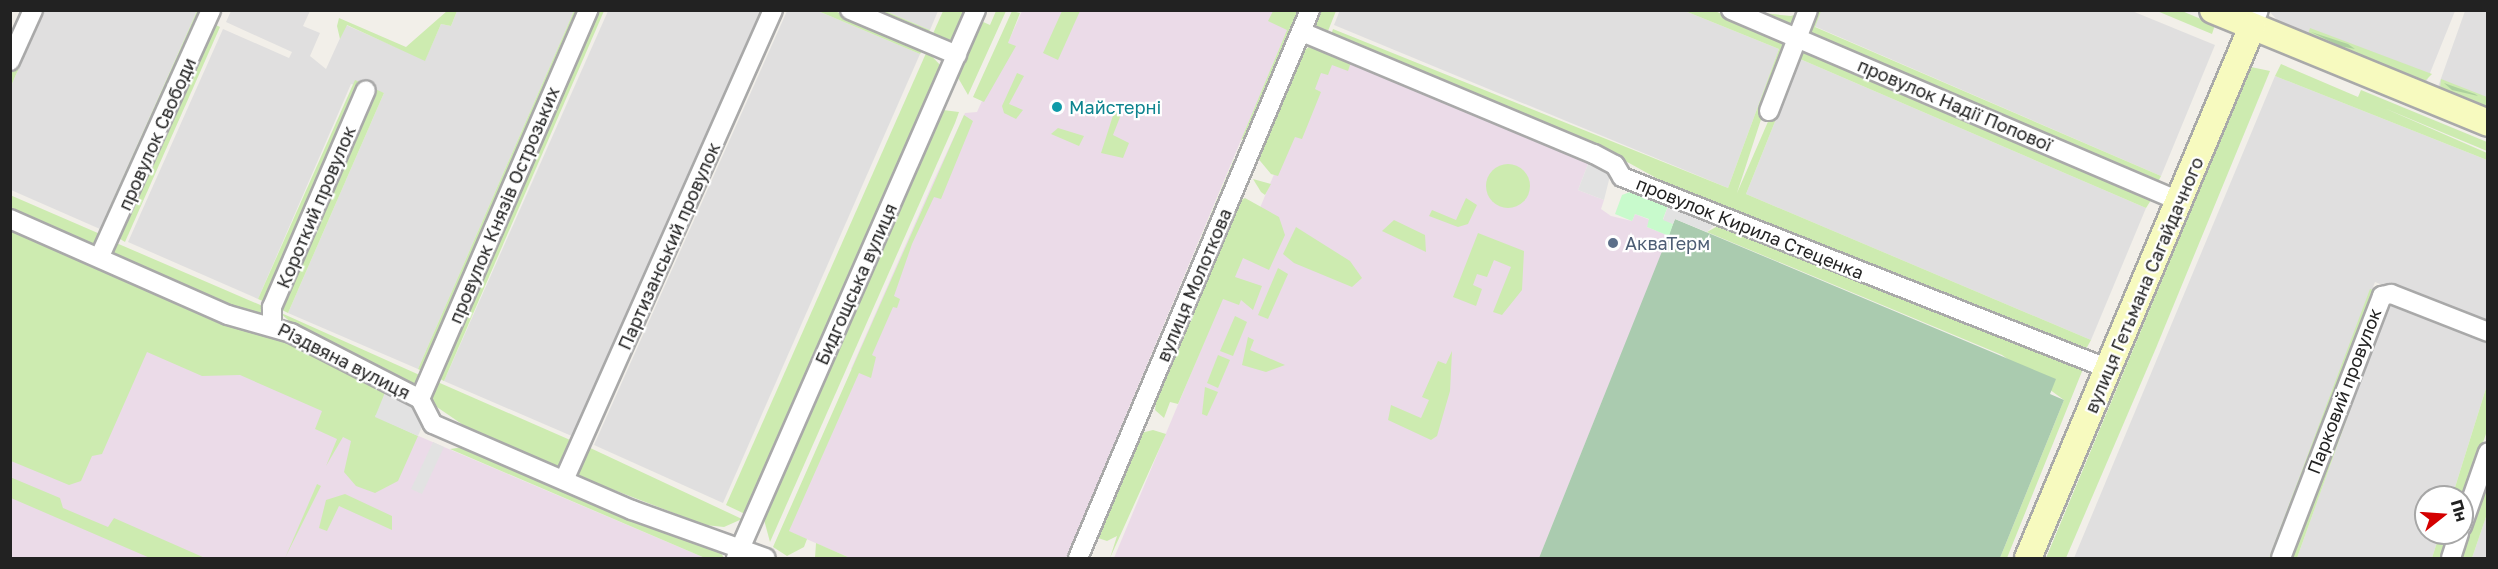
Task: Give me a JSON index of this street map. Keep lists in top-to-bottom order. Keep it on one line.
{"streets":{"main road":["вулиця Гетьмана Сагайдачного"],"street":["провулок Надії Попової","провулок Свободи","провулок Князів Острозьких","Короткий провулок","провулок Кирила Стеценка","Партизанський провулок","Бидгощська вулиця","вулиця Молоткова","Різдвяна вулиця","Парковий провулок"]},"crossings":[["провулок Надії Попової","вулиця Гетьмана Сагайдачного"],["провулок Свободи","Різдвяна вулиця"],["провулок Князів Острозьких","Різдвяна вулиця"],["Короткий провулок","Різдвяна вулиця"],["провулок Кирила Стеценка","вулиця Молоткова"],["провулок Кирила Стеценка","вулиця Гетьмана Сагайдачного"],["Партизанський провулок","Різдвяна вулиця"],["Бидгощська вулиця","Різдвяна вулиця"]],"places":["Майстерні","АкваТерм"],"north":"right"}
